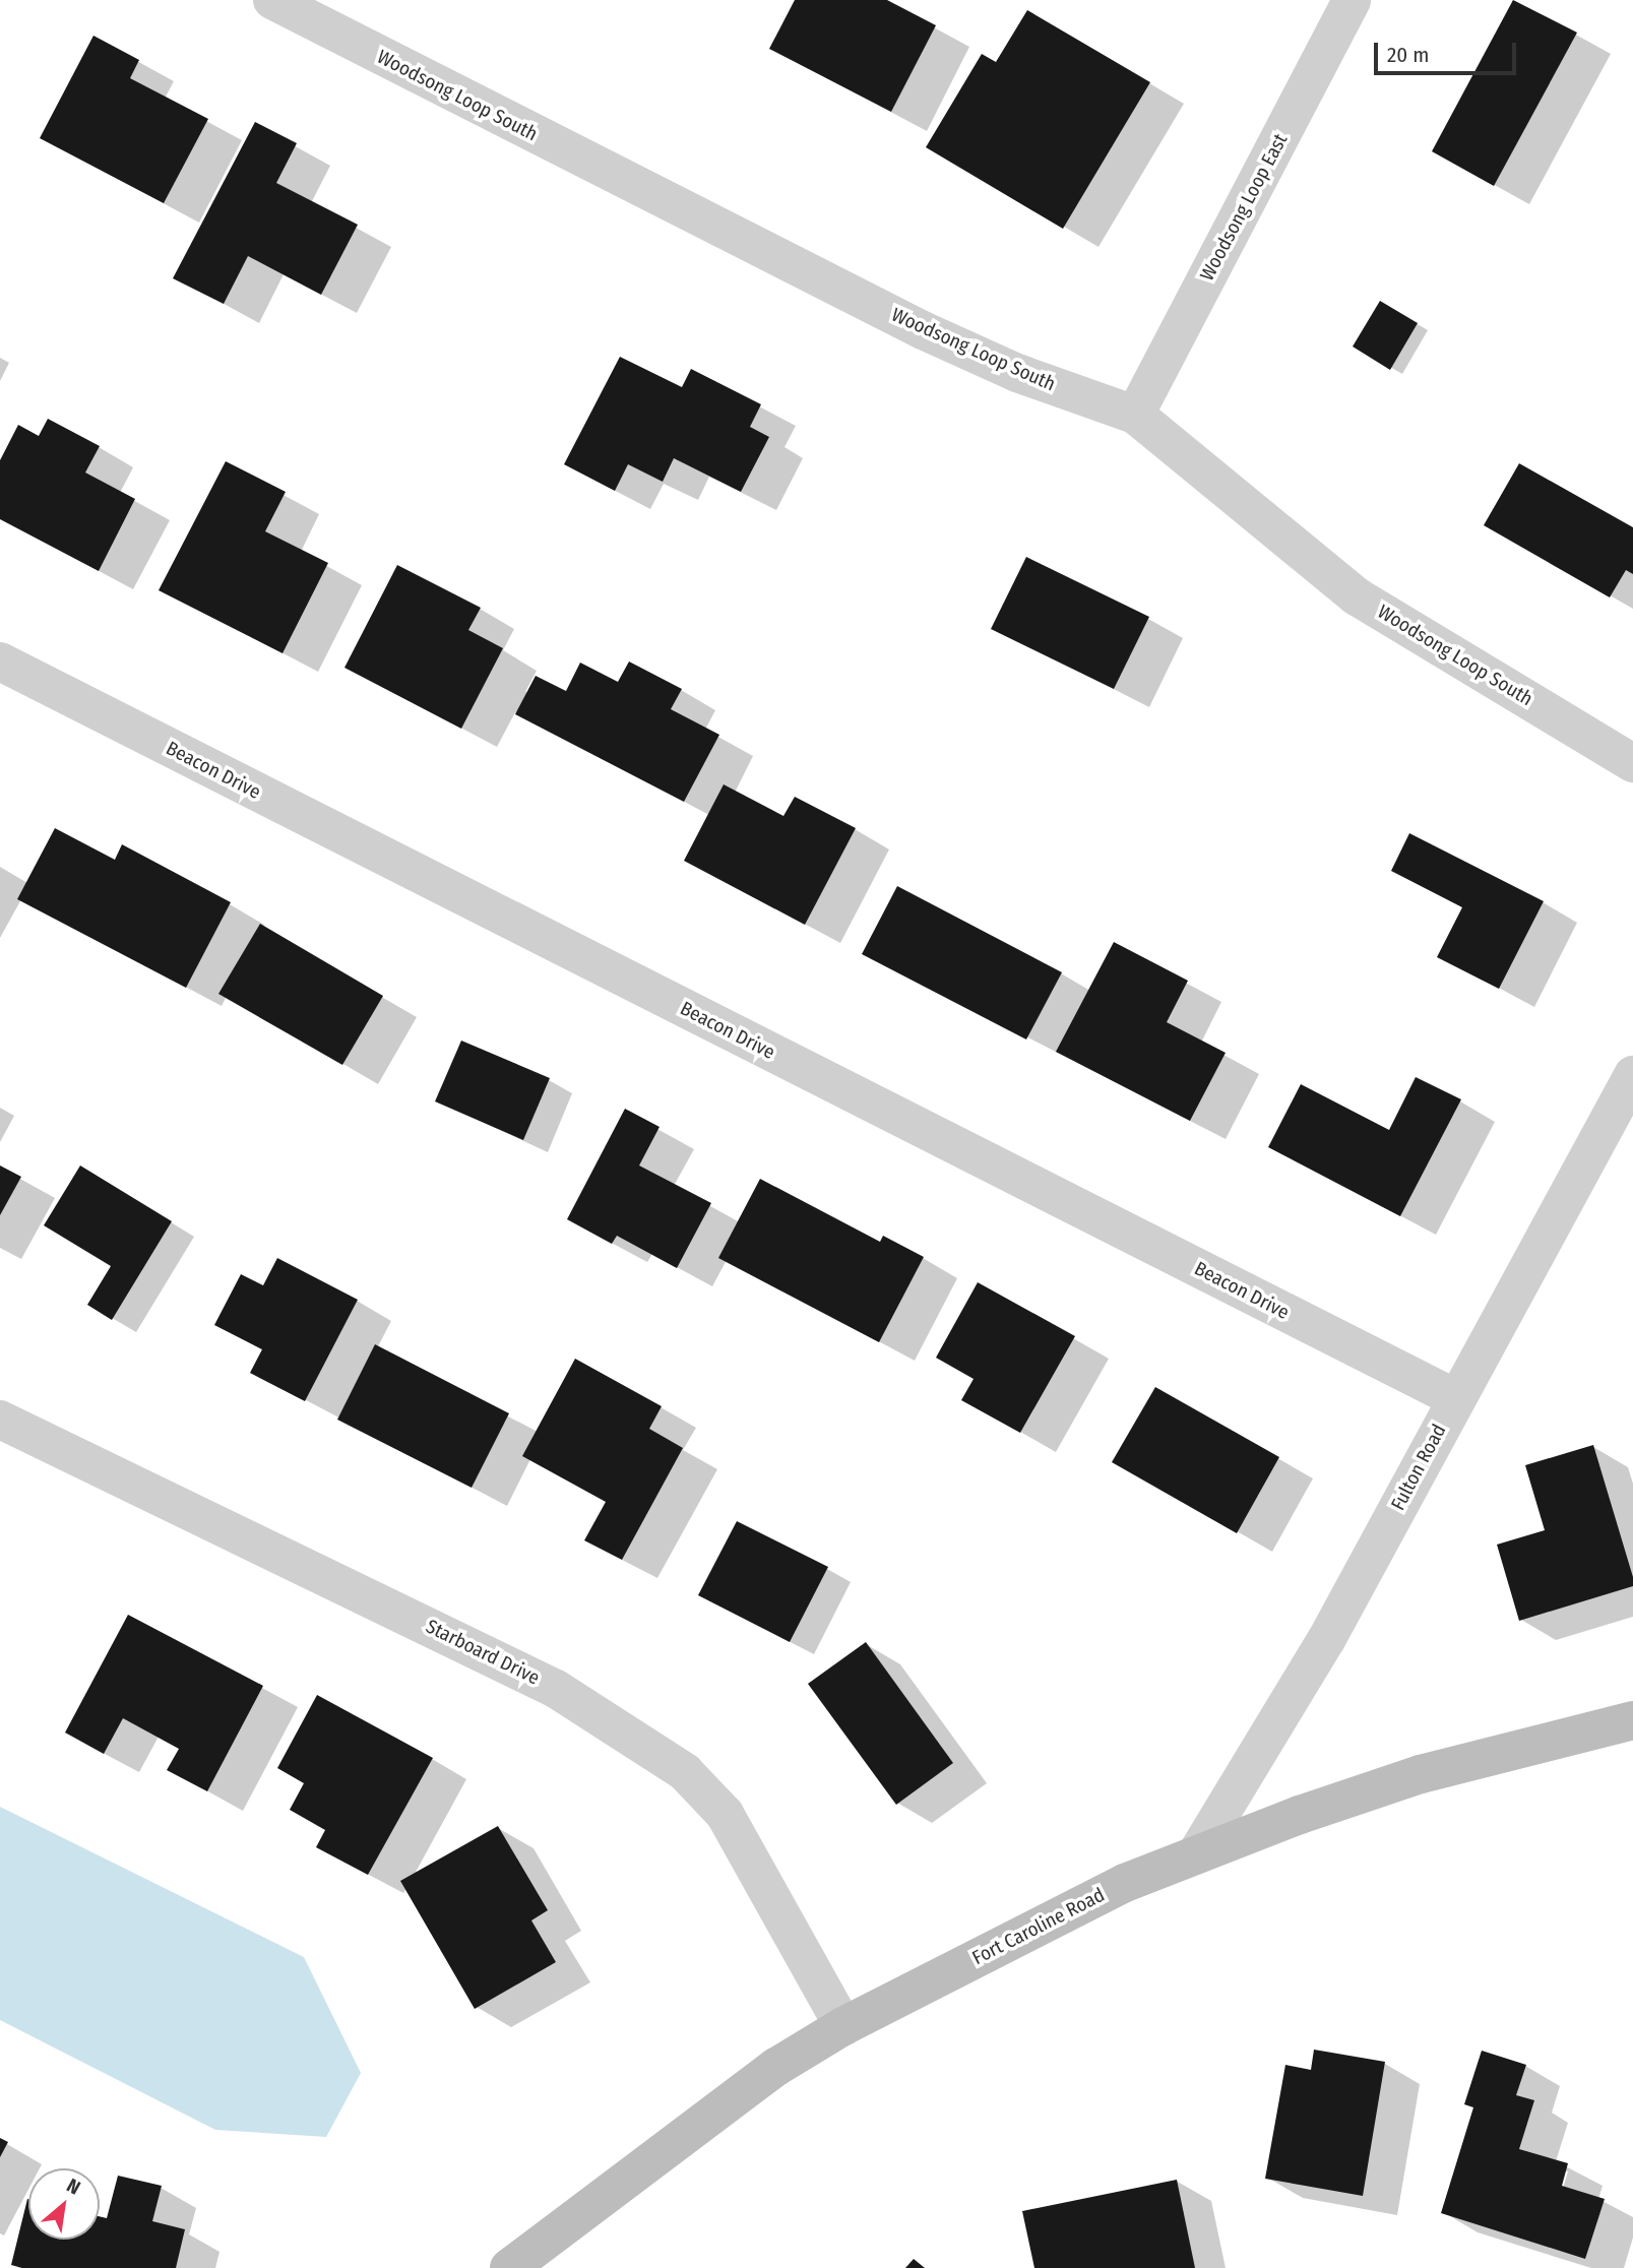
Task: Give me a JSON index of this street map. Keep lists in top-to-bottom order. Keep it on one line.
{"streets":{"street":["Woodsong Loop South","Woodsong Loop East","Beacon Drive","Fulton Road","Starboard Drive","Fort Caroline Road"]},"crossings":[["Woodsong Loop South","Woodsong Loop East"],["Beacon Drive","Fulton Road"],["Fulton Road","Fort Caroline Road"],["Starboard Drive","Fort Caroline Road"]],"scale_bar":"20 m","north":"top right"}
